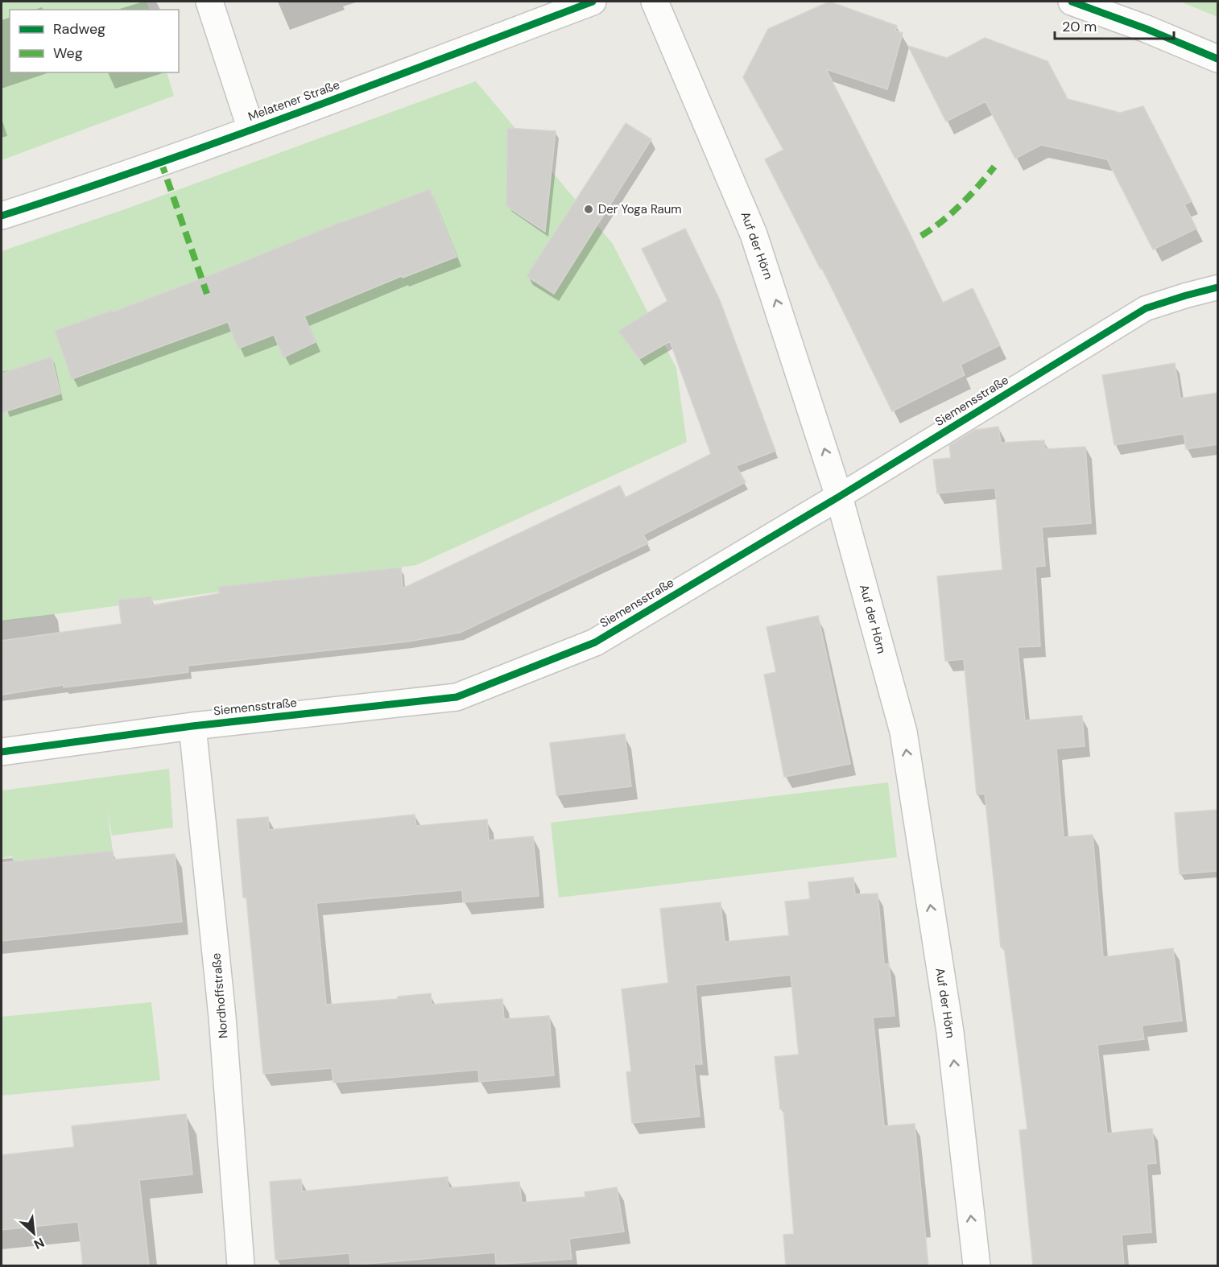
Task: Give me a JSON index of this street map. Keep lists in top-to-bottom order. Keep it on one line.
{"streets":{"street":["Melatener Straße","Auf der Hörn","Siemensstraße","Nordhoffstraße"]},"crossings":[["Auf der Hörn","Siemensstraße"],["Siemensstraße","Nordhoffstraße"]],"one_way":["Auf der Hörn"],"places":["Der Yoga Raum"],"legend":["Radweg","Weg"],"scale_bar":"20 m","north":"bottom right"}
